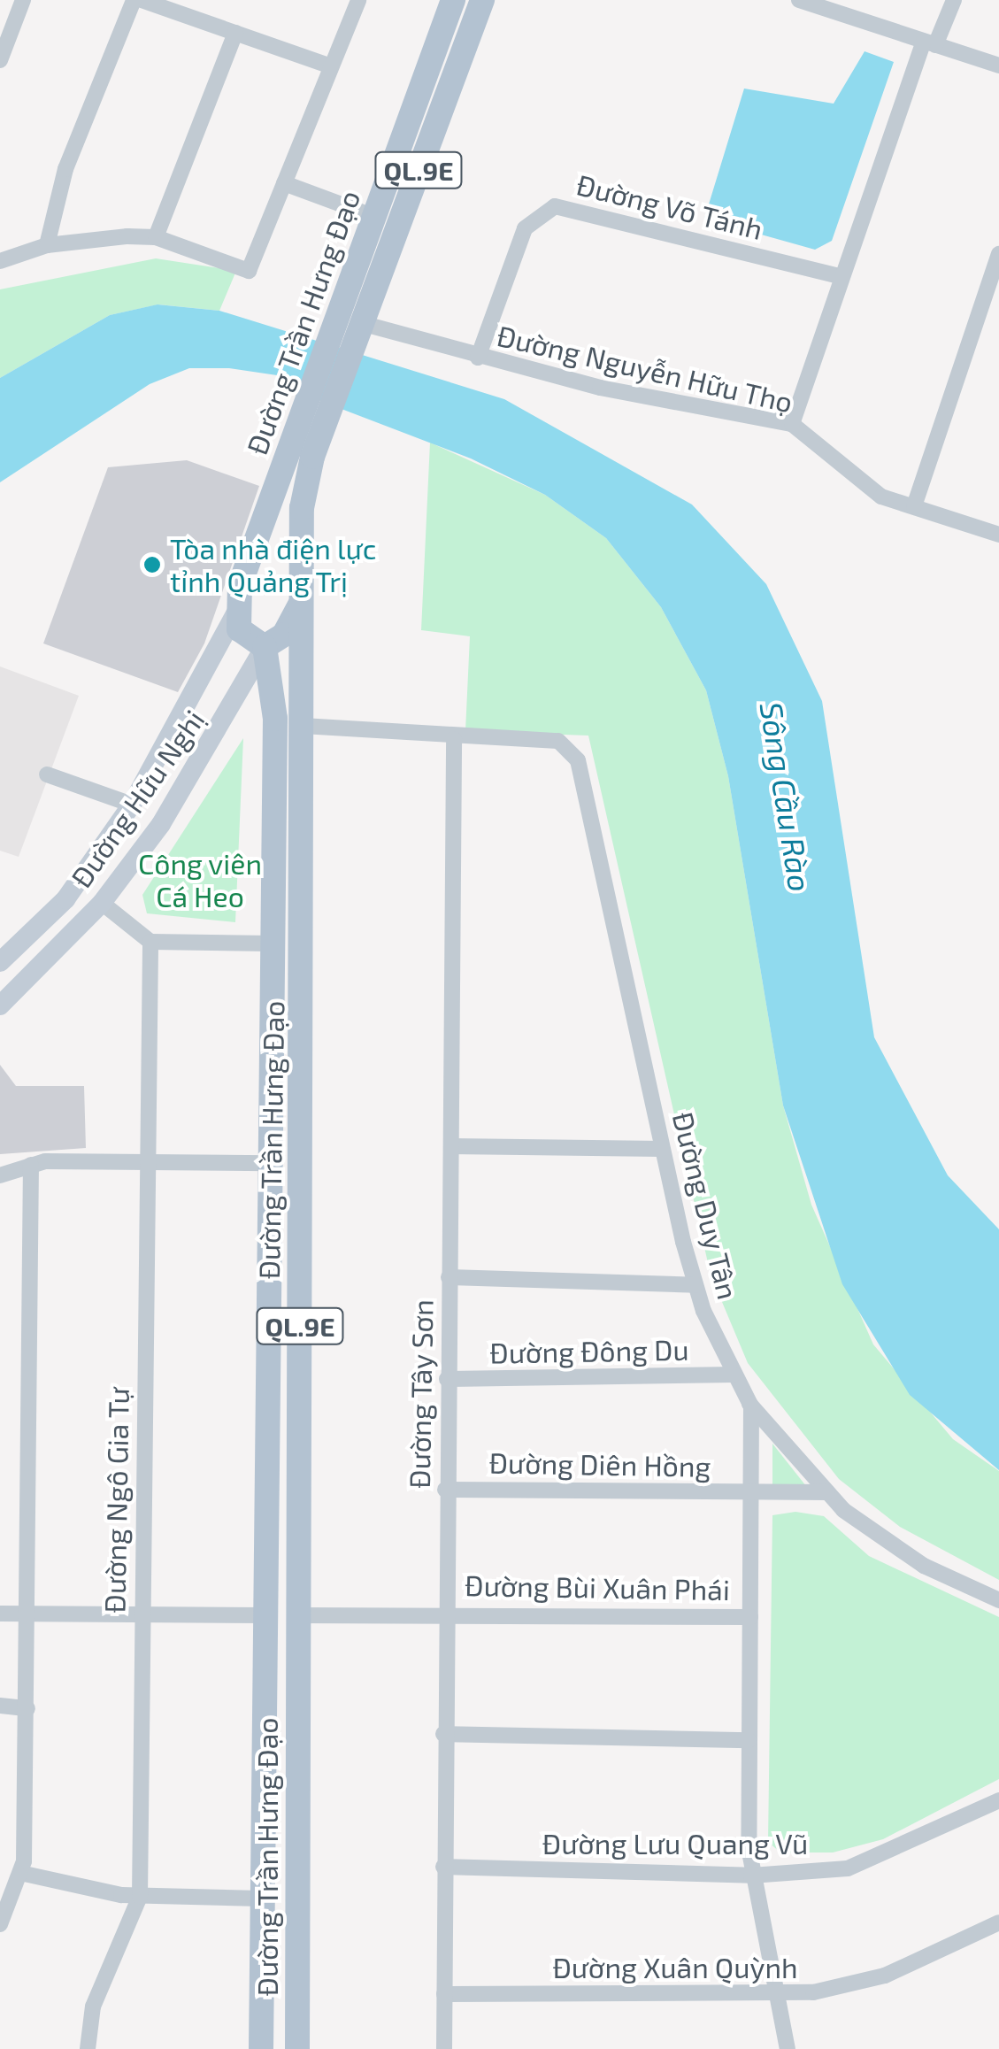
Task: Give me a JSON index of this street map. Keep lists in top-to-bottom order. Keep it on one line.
{"streets":{"main road":["QL.9E","Đường Trần Hưng Đạo","Đường Hữu Nghị"],"street":["Đường Võ Tánh","Đường Nguyễn Hữu Thọ","Đường Duy Tân","Đường Đông Du","Đường Tây Sơn","Đường Diên Hồng","Đường Ngô Gia Tự","Đường Bùi Xuân Phái","Đường Lưu Quang Vũ","Đường Xuân Quỳnh"]},"crossings":[["Đường Võ Tánh","Đường Nguyễn Hữu Thọ"],["Đường Trần Hưng Đạo","Đường Nguyễn Hữu Thọ"],["Đường Trần Hưng Đạo","Đường Hữu Nghị"],["Đường Trần Hưng Đạo","Đường Duy Tân"],["Đường Trần Hưng Đạo","Đường Bùi Xuân Phái"],["Đường Duy Tân","Đường Đông Du"],["Đường Duy Tân","Đường Tây Sơn"],["Đường Duy Tân","Đường Diên Hồng"],["Đường Duy Tân","Đường Bùi Xuân Phái"],["Đường Duy Tân","Đường Lưu Quang Vũ"],["Đường Duy Tân","Đường Xuân Quỳnh"],["Đường Đông Du","Đường Tây Sơn"],["Đường Tây Sơn","Đường Diên Hồng"],["Đường Tây Sơn","Đường Bùi Xuân Phái"],["Đường Tây Sơn","Đường Lưu Quang Vũ"],["Đường Tây Sơn","Đường Xuân Quỳnh"]],"water":["Sông Cầu Rào"],"parks":["Công viên Cá Heo"],"places":["Tòa nhà điện lực tỉnh Quảng Trị"]}
